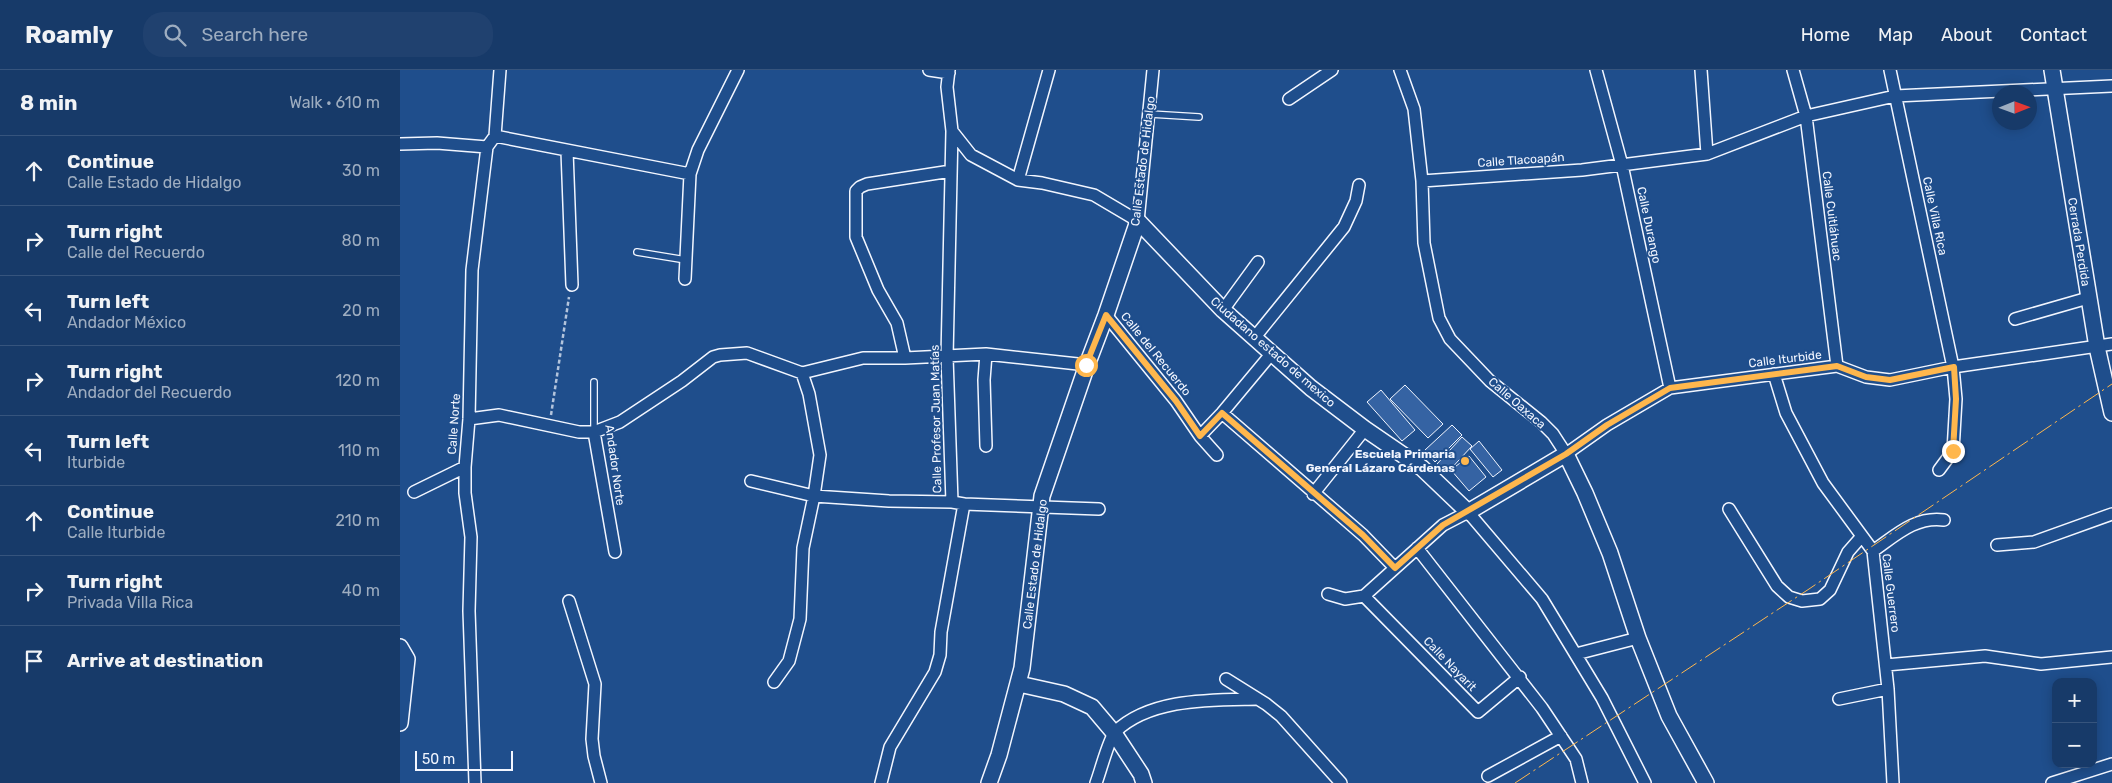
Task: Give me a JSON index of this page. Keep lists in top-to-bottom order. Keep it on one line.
{"streets":{"street":["Calle Tlacoapán","Calle Estado de Hidalgo","Calle Cuitláhuac","Calle Villa Rica","Calle Durango","Cerrada Perdida","Ciudadano estado de mexico","Calle del Recuerdo","Calle Iturbide","Calle Oaxaca","Calle Profesor Juan Matías","Calle Norte","Andador Norte","Calle Guerrero","Calle Nayarit"]},"crossings":[["Calle Tlacoapán","Calle Cuitláhuac"],["Calle Tlacoapán","Calle Villa Rica"],["Calle Tlacoapán","Calle Durango"],["Calle Tlacoapán","Cerrada Perdida"],["Calle Tlacoapán","Calle Oaxaca"],["Calle Estado de Hidalgo","Ciudadano estado de mexico"],["Calle Estado de Hidalgo","Calle del Recuerdo"],["Calle Estado de Hidalgo","Calle Profesor Juan Matías"],["Calle Cuitláhuac","Calle Iturbide"],["Calle Villa Rica","Calle Iturbide"],["Calle Durango","Calle Iturbide"],["Cerrada Perdida","Calle Iturbide"],["Ciudadano estado de mexico","Calle Profesor Juan Matías"],["Calle Iturbide","Calle Oaxaca"],["Calle Iturbide","Calle Guerrero"]],"places":["Escuela Primaria General Lázaro Cárdenas"],"scale_bar":"50 m","north":"right","page":{"header":"Roamly","search":"Search here","nav":["Home","Map","About","Contact"],"heading":["8 min","Walk · 610 m"],"list":[["Continue","Calle Estado de Hidalgo","30 m"],["Turn right","Calle del Recuerdo","80 m"],["Turn left","Andador México","20 m"],["Turn right","Andador del Recuerdo","120 m"],["Turn left","Iturbide","110 m"],["Continue","Calle Iturbide","210 m"],["Turn right","Privada Villa Rica","40 m"],"Arrive at destination"],"map_buttons":["+","−"],"scale":"50 m"}}
